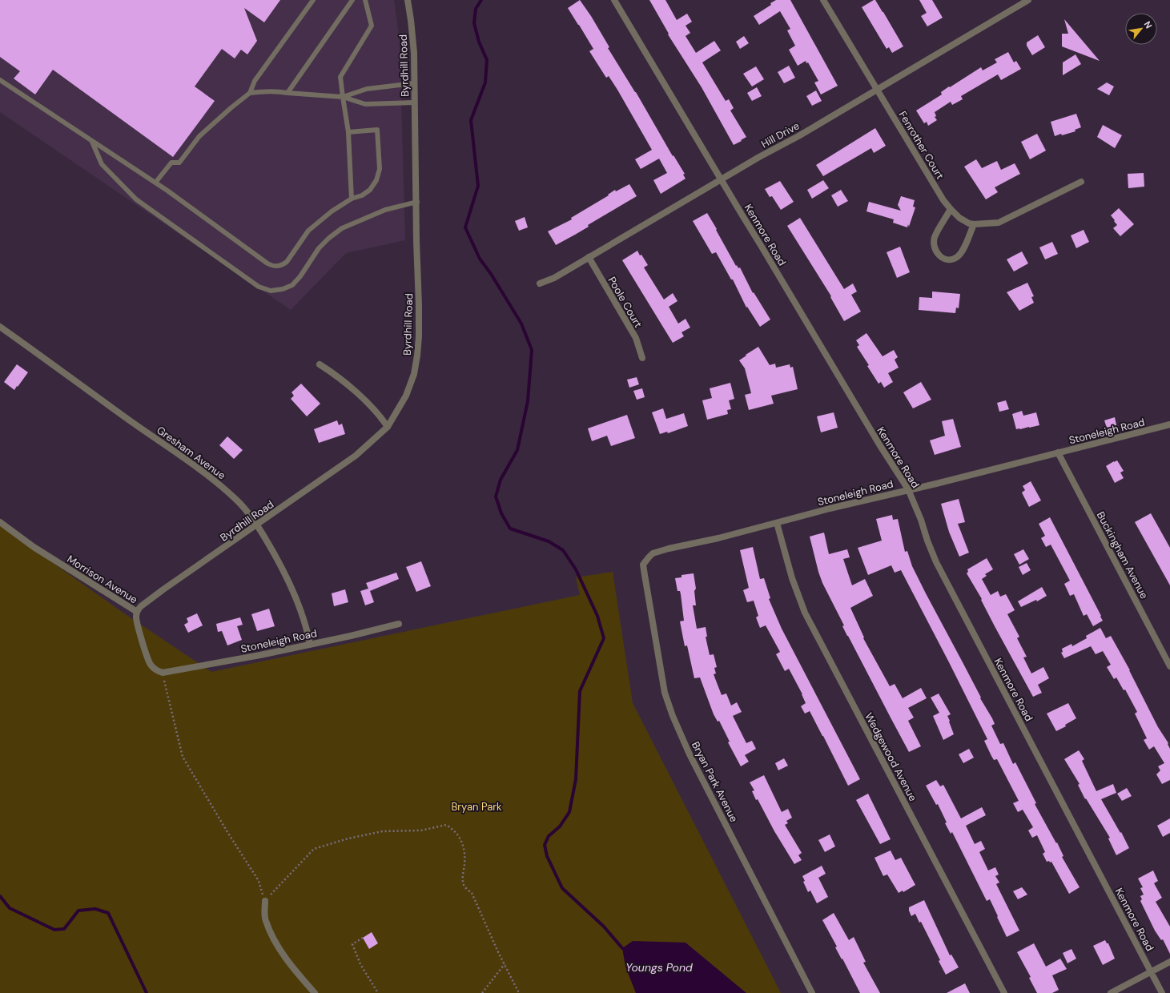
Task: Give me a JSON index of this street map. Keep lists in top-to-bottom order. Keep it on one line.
{"streets":{"street":["Byrdhill Road","Hill Drive","Fenrother Court","Kenmore Road","Poole Court","Stoneleigh Road","Gresham Avenue","Buckingham Avenue","Morrison Avenue","Wedgewood Avenue","Bryan Park Avenue"]},"crossings":[["Byrdhill Road","Gresham Avenue"],["Byrdhill Road","Morrison Avenue"],["Hill Drive","Fenrother Court"],["Hill Drive","Kenmore Road"],["Hill Drive","Poole Court"],["Kenmore Road","Stoneleigh Road"],["Stoneleigh Road","Gresham Avenue"],["Stoneleigh Road","Buckingham Avenue"],["Stoneleigh Road","Morrison Avenue"],["Stoneleigh Road","Wedgewood Avenue"],["Stoneleigh Road","Bryan Park Avenue"]],"water":["Youngs Pond"],"parks":["Bryan Park"],"north":"top right"}
